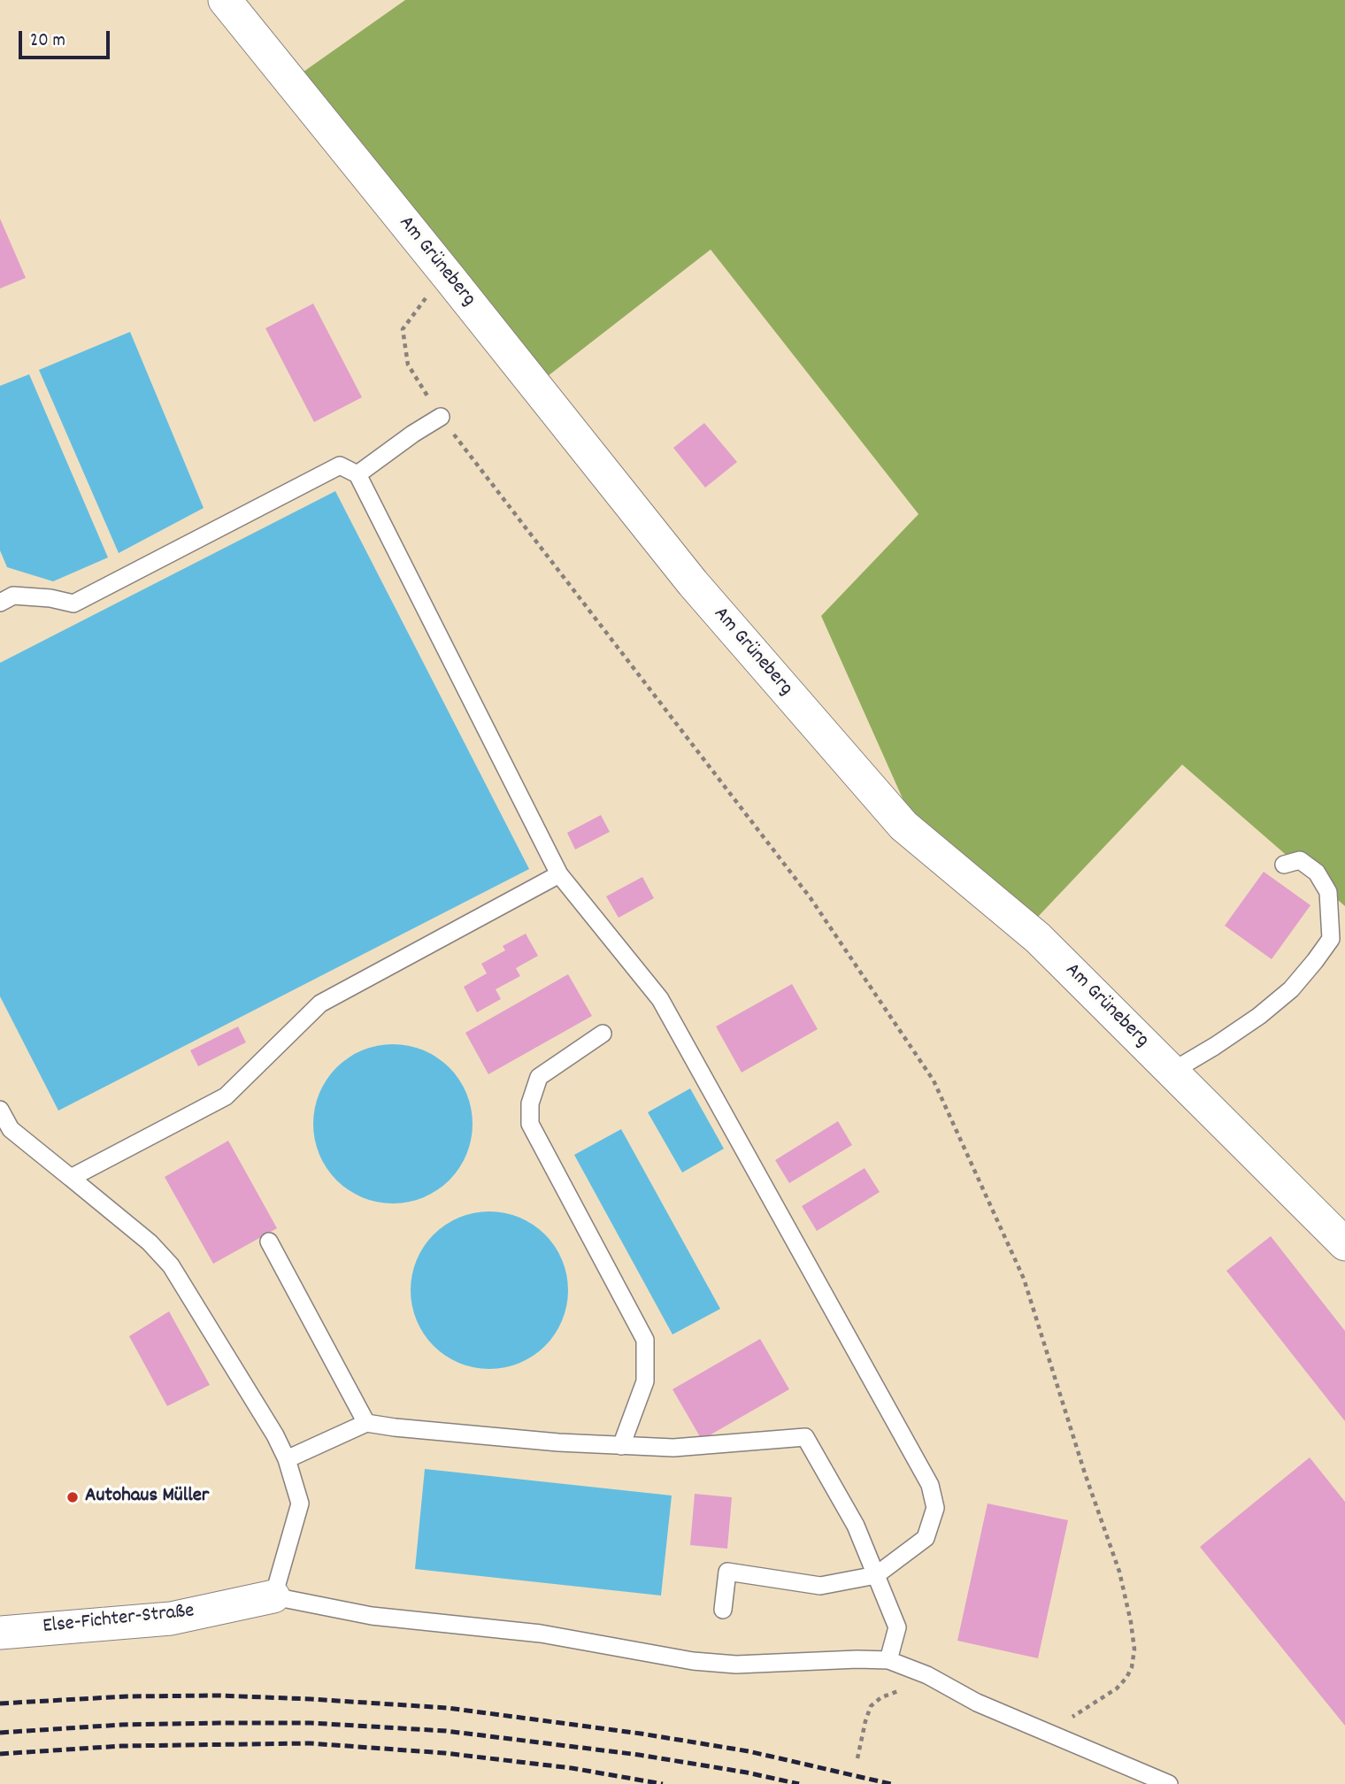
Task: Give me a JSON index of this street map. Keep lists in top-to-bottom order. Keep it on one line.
{"streets":{"street":["Am Grüneberg","Else-Fichter-Straße"]},"places":["Autohaus Müller"],"scale_bar":"20 m"}
